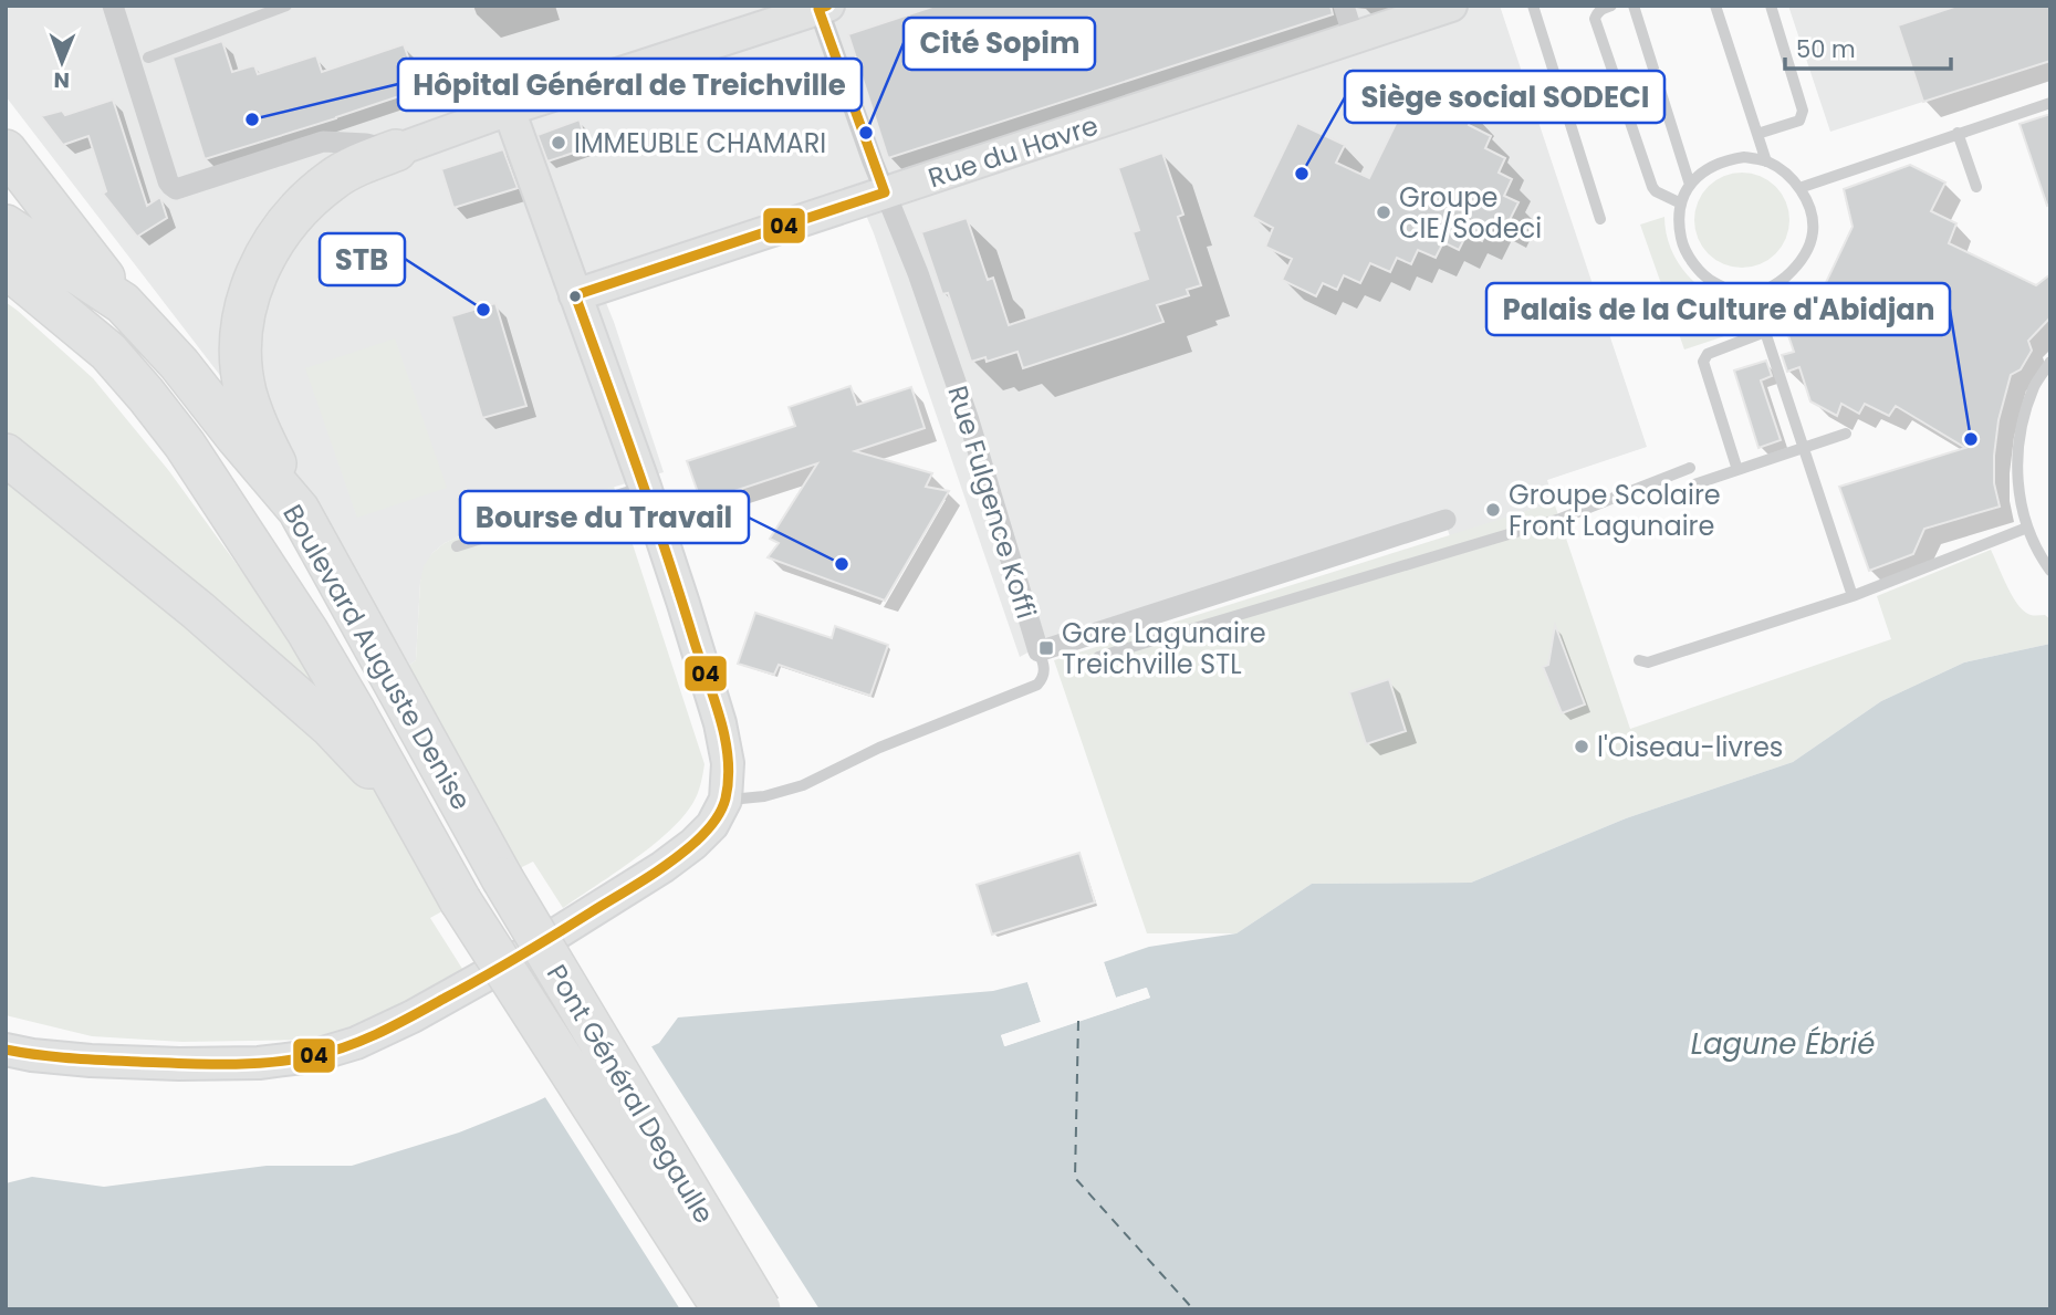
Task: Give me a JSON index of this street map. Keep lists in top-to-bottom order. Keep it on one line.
{"streets":{"highway":["Boulevard Auguste Denise","Pont Général Degaulle"],"main road":["Rue du Havre"],"street":["Rue Fulgence Koffi"]},"crossings":[["Rue du Havre","Rue Fulgence Koffi"],["Boulevard Auguste Denise","Pont Général Degaulle"]],"water":["Lagune Ébrié"],"places":{"other":["Hôpital Général de Treichville","Cité Sopim","IMMEUBLE CHAMARI","Siège social SODECI","Groupe CIE/Sodeci","STB","Palais de la Culture d'Abidjan","Groupe Scolaire Front Lagunaire","Bourse du Travail","l'Oiseau-livres"],"transit":["Gare Lagunaire Treichville STL"]},"lines":["transit line 04"],"scale_bar":"50 m","north":"bottom"}
